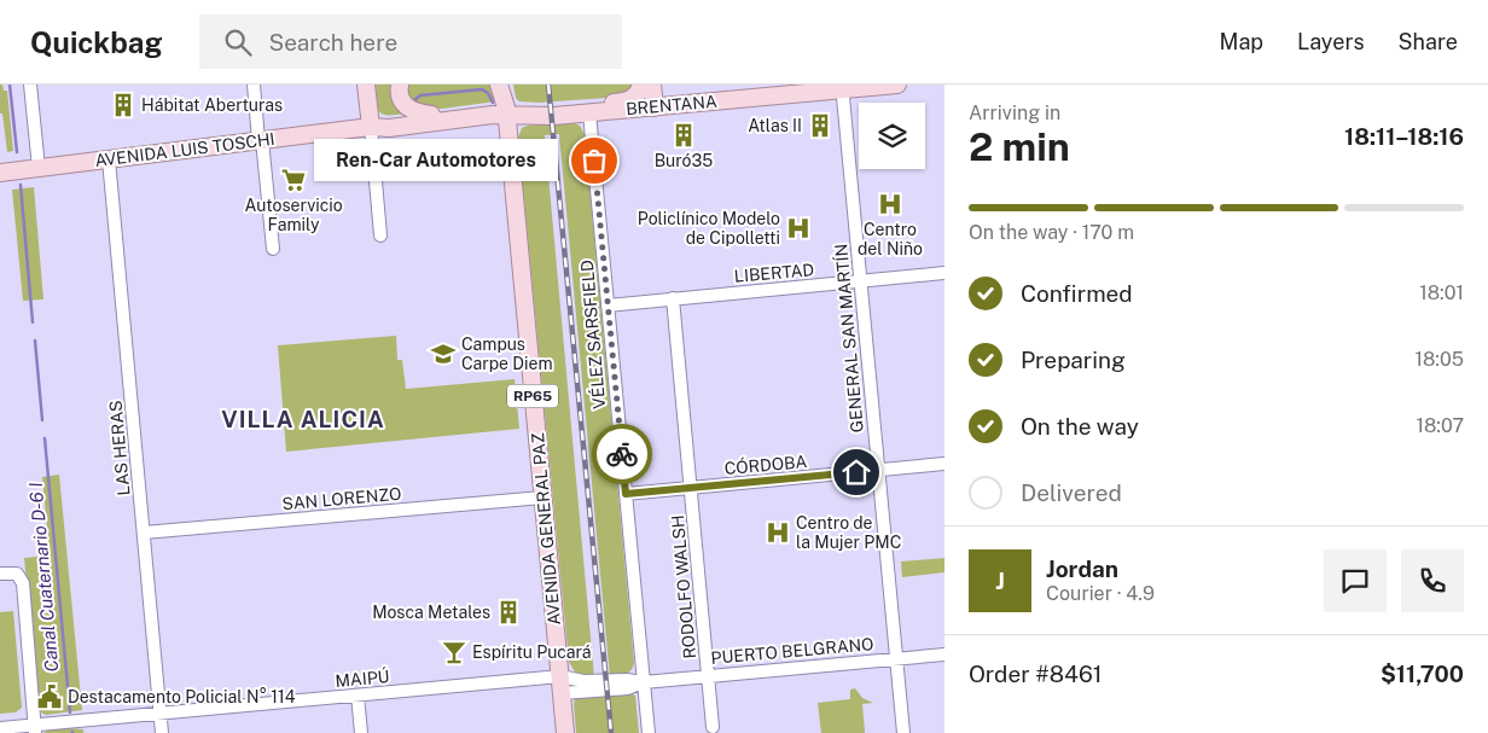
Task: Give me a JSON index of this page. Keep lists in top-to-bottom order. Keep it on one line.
{"streets":{"main road":["BRENTANA","AVENIDA LUIS TOSCHI","RP65","AVENIDA GENERAL PAZ"],"street":["LIBERTAD","VÉLEZ SARSFIELD","GENERAL SAN MARTÍN","LAS HERAS","CÓRDOBA","SAN LORENZO","RODOLFO WALSH","PUERTO BELGRANO","MAIPÚ"]},"crossings":[["BRENTANA","AVENIDA LUIS TOSCHI"],["BRENTANA","VÉLEZ SARSFIELD"],["BRENTANA","GENERAL SAN MARTÍN"],["AVENIDA LUIS TOSCHI","VÉLEZ SARSFIELD"],["AVENIDA LUIS TOSCHI","RP65"],["AVENIDA LUIS TOSCHI","LAS HERAS"],["AVENIDA LUIS TOSCHI","AVENIDA GENERAL PAZ"],["LIBERTAD","VÉLEZ SARSFIELD"],["LIBERTAD","GENERAL SAN MARTÍN"],["LIBERTAD","RODOLFO WALSH"],["VÉLEZ SARSFIELD","CÓRDOBA"],["VÉLEZ SARSFIELD","PUERTO BELGRANO"],["VÉLEZ SARSFIELD","MAIPÚ"],["GENERAL SAN MARTÍN","CÓRDOBA"],["GENERAL SAN MARTÍN","PUERTO BELGRANO"],["RP65","AVENIDA GENERAL PAZ"],["LAS HERAS","SAN LORENZO"],["LAS HERAS","MAIPÚ"],["CÓRDOBA","RODOLFO WALSH"],["SAN LORENZO","AVENIDA GENERAL PAZ"],["AVENIDA GENERAL PAZ","MAIPÚ"],["RODOLFO WALSH","PUERTO BELGRANO"],["PUERTO BELGRANO","MAIPÚ"]],"districts":["VILLA ALICIA"],"water":["Canal Cuaternario D-6 I"],"places":{"building":["Hábitat Aberturas","Atlas II","Buró35","Mosca Metales"],"other":["Ren-Car Automotores"],"supermarket":["Autoservicio Family"],"hospital":["Centro del Niño","Policlínico Modelo de Cipolletti","Centro de la Mujer PMC"],"school or university":["Campus Carpe Diem"],"bar":["Espíritu Pucará"],"public building":["Destacamento Policial N° 114"]},"page":{"header":"Quickbag","search":"Search here","nav":["Map","Layers","Share"],"heading":["2 min","Arriving in","18:11–18:16"],"panel":["Jordan","Courier · 4.9","Order #8461","$11,700"],"bubble":"Ren-Car Automotores","bar":"On the way · 170 m","list":[["Confirmed","18:01"],["Preparing","18:05"],["On the way","18:07"],"Delivered"],"round":"J"}}
